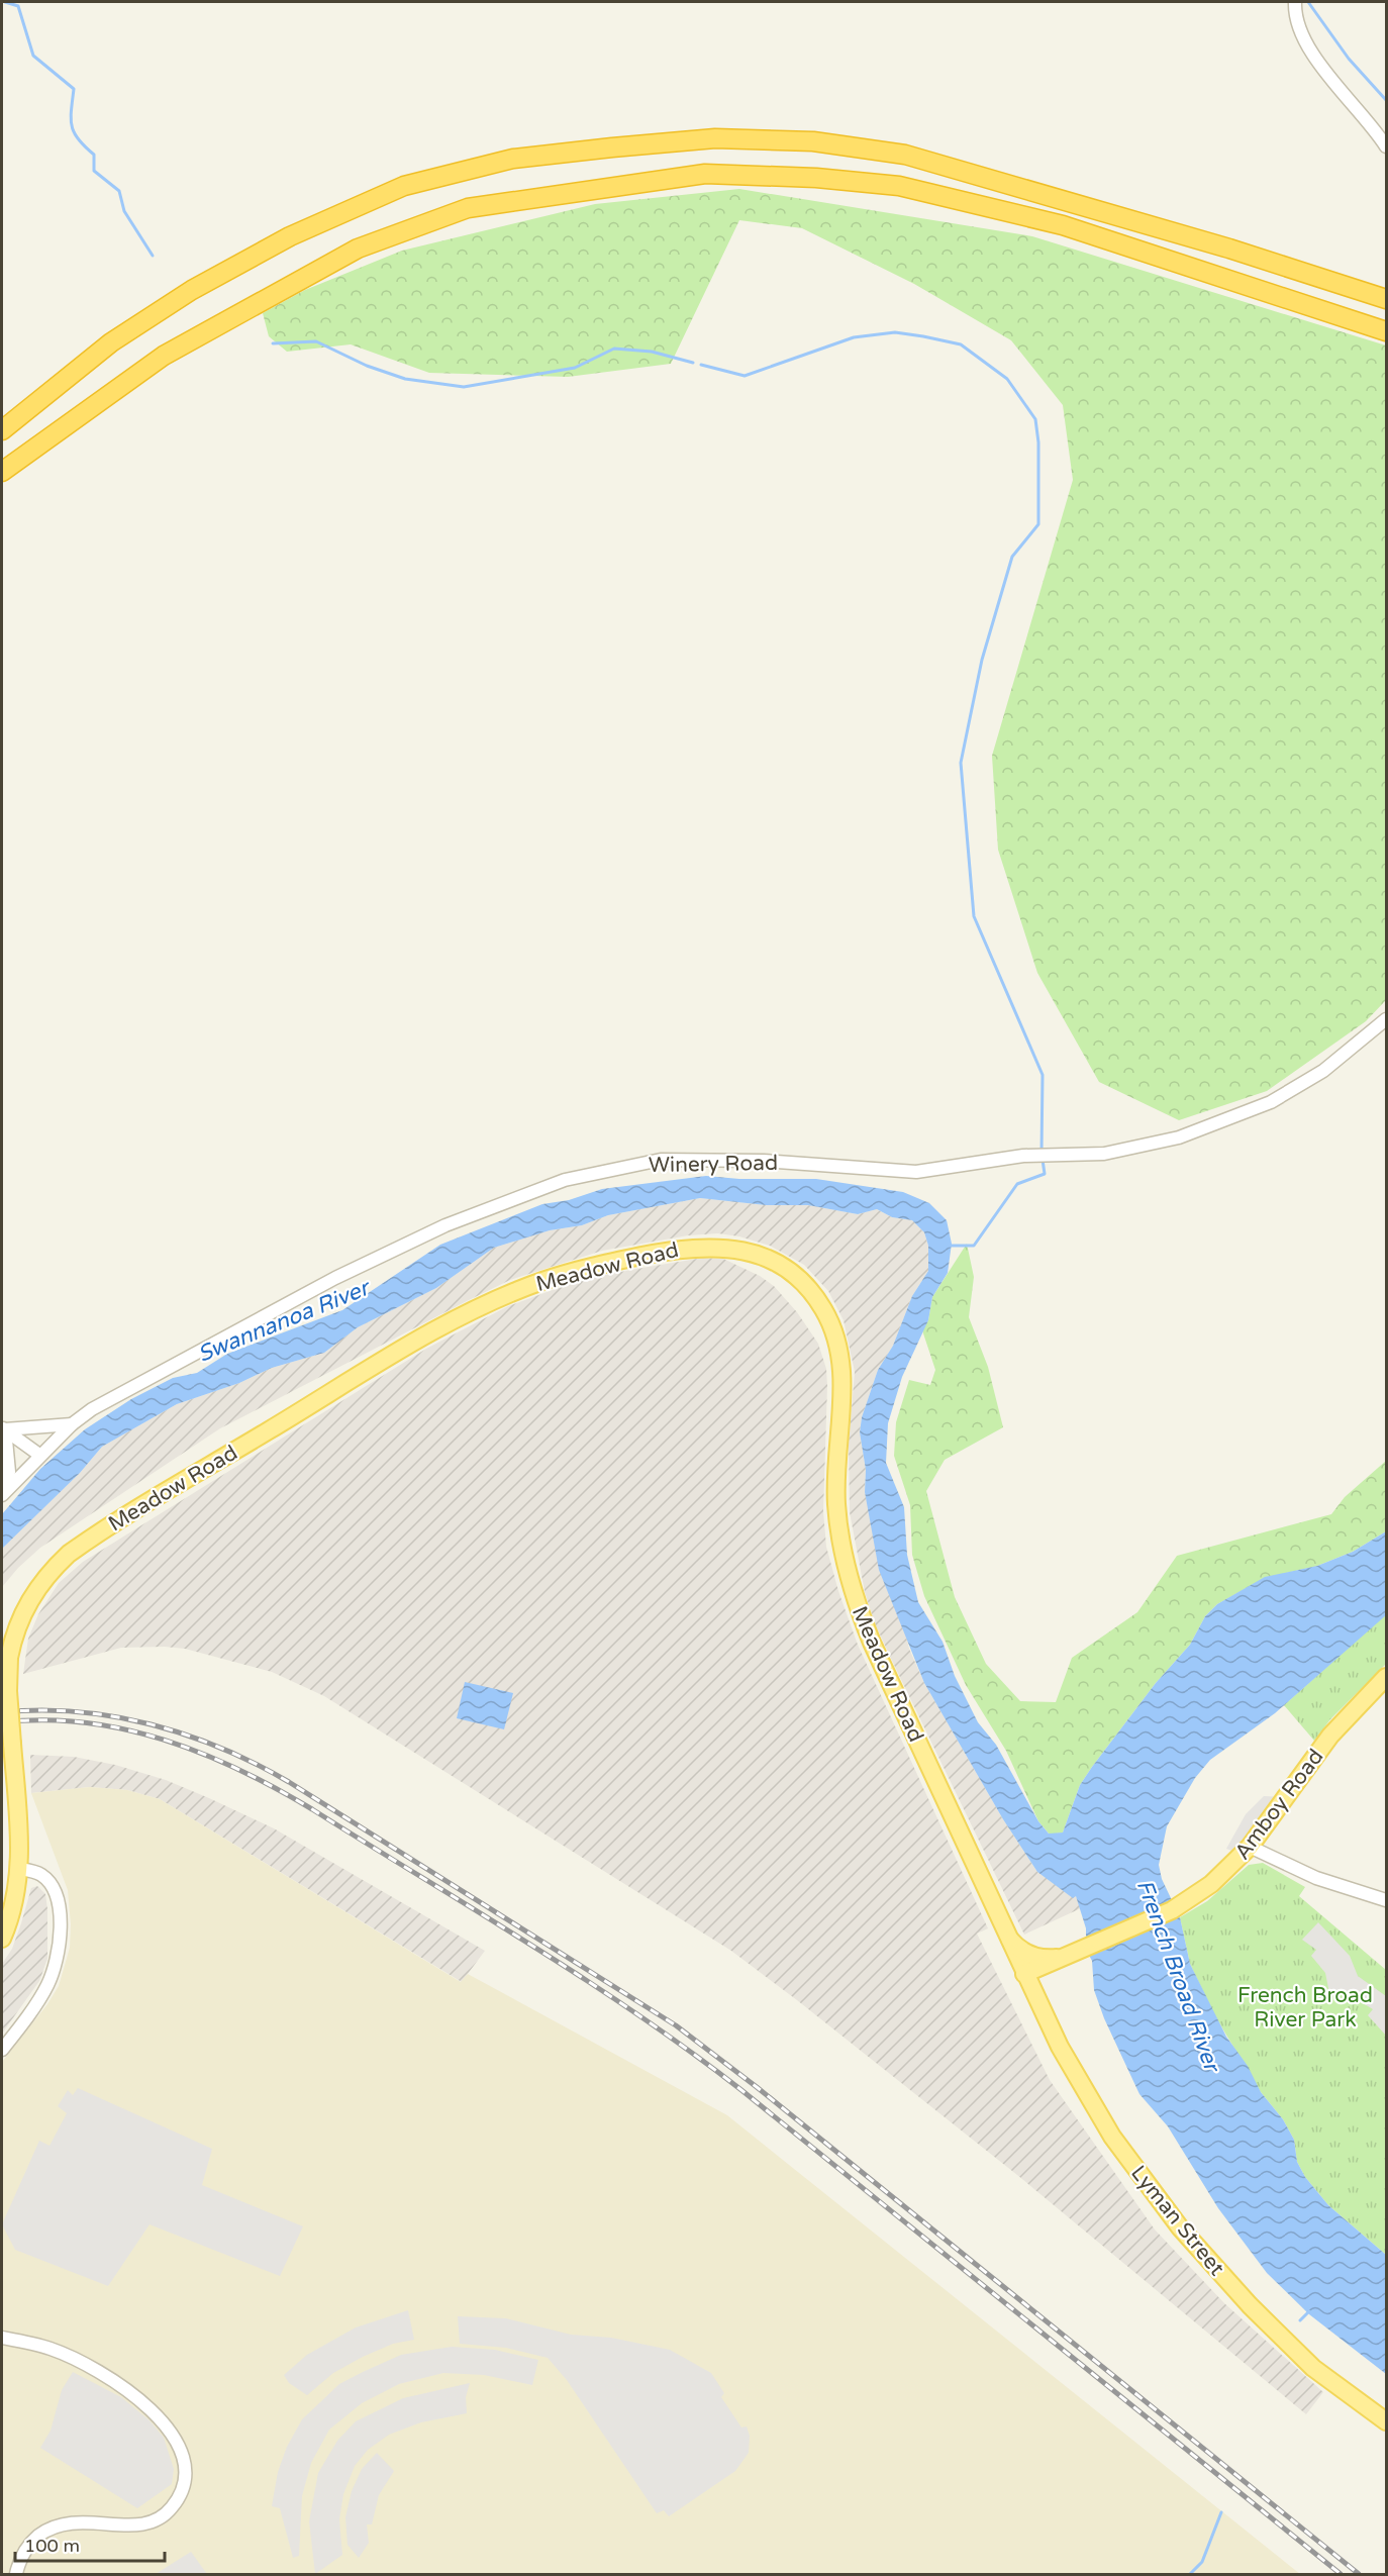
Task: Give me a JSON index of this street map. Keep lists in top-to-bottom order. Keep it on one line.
{"streets":{"main road":["Meadow Road","Amboy Road","Lyman Street"],"street":["Winery Road"]},"crossings":[["Meadow Road","Amboy Road"],["Meadow Road","Lyman Street"],["Amboy Road","Lyman Street"]],"water":["Swannanoa River","French Broad River"],"parks":["French Broad River Park"],"scale_bar":"100 m"}
